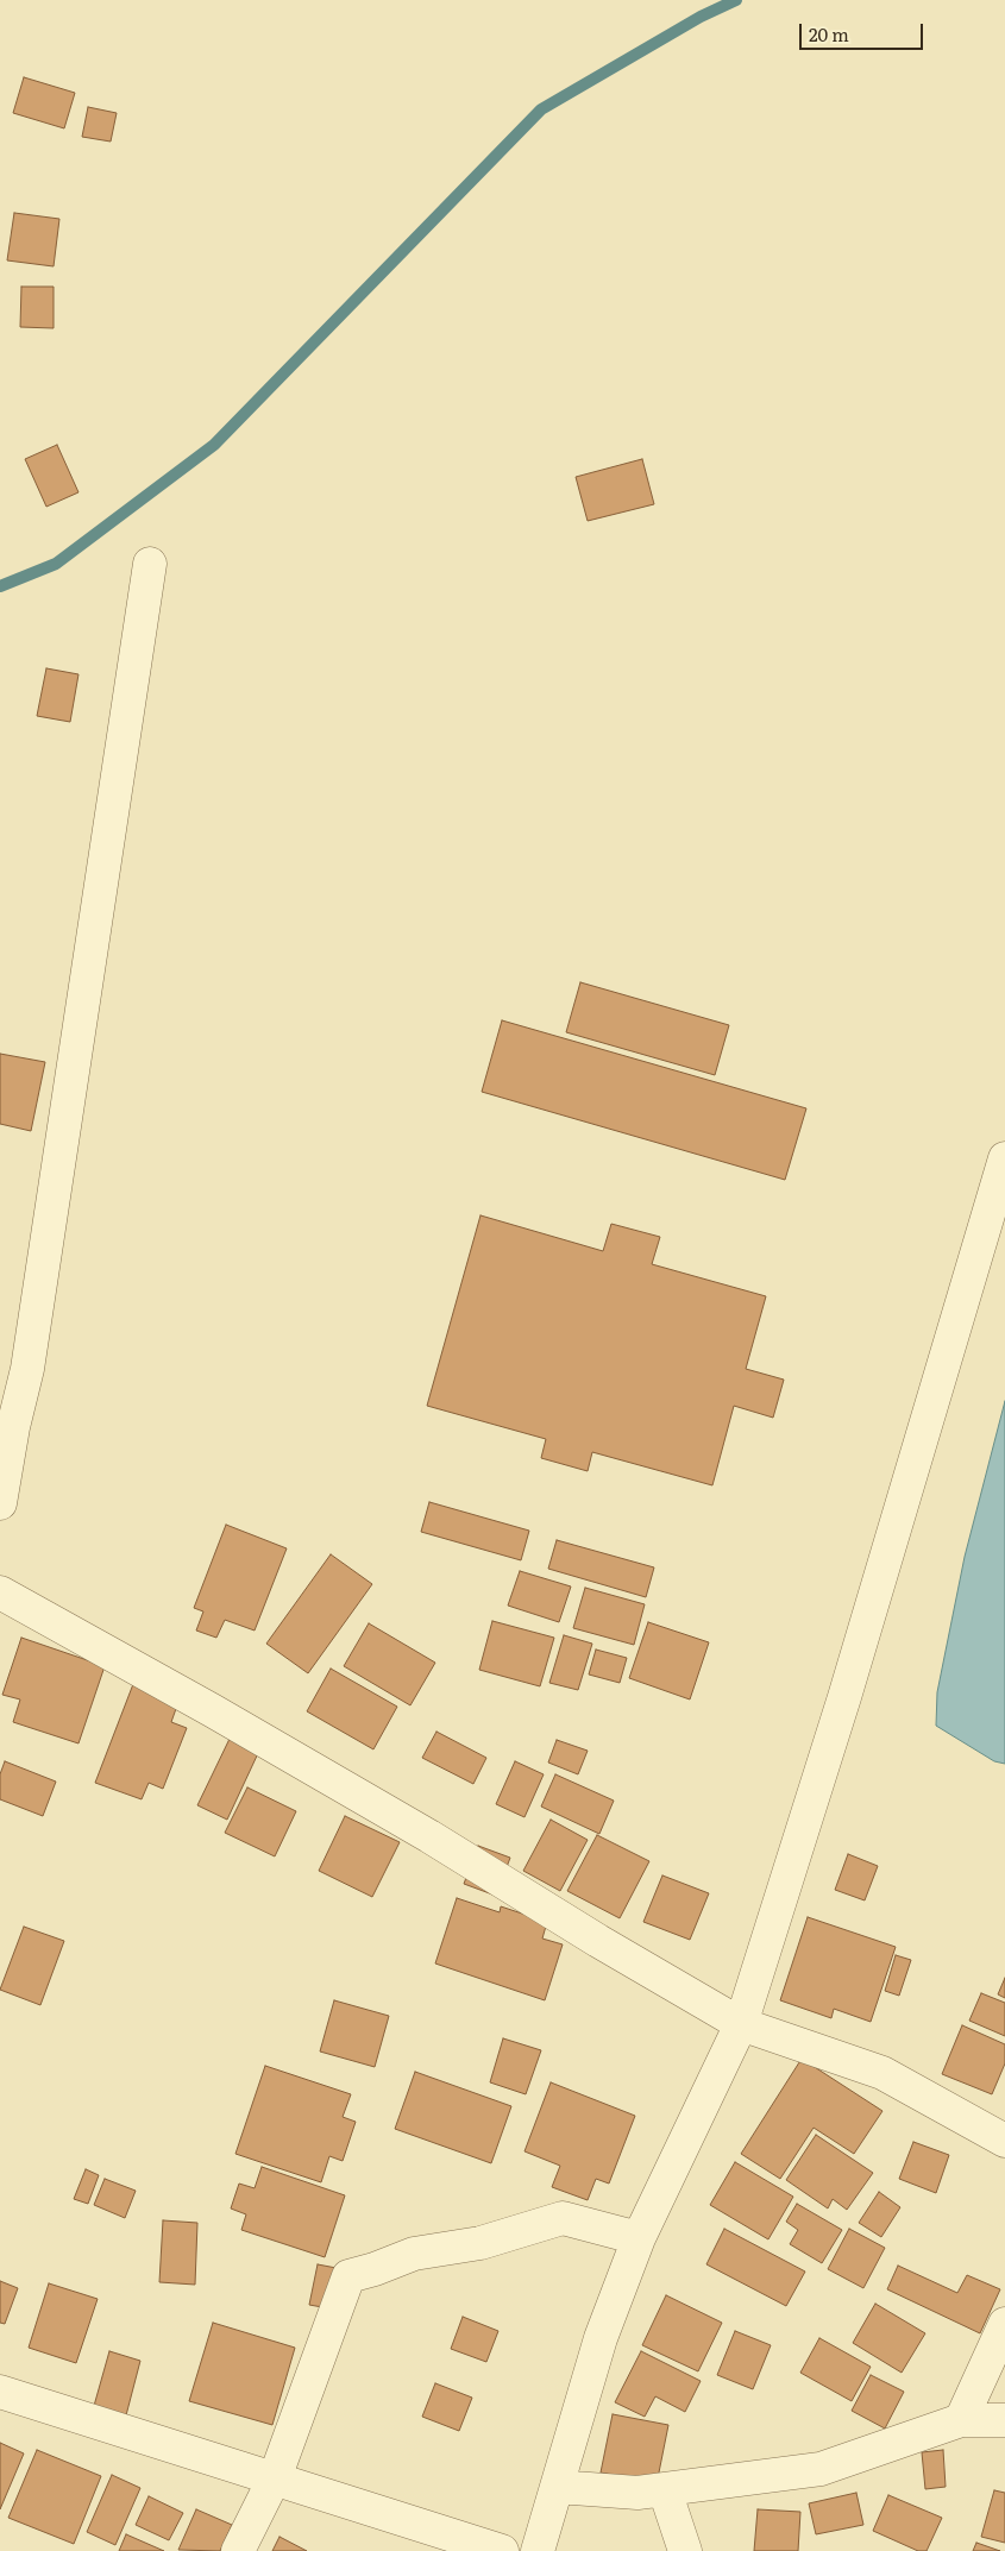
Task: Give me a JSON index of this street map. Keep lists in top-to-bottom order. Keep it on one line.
{"scale_bar":"20 m"}
